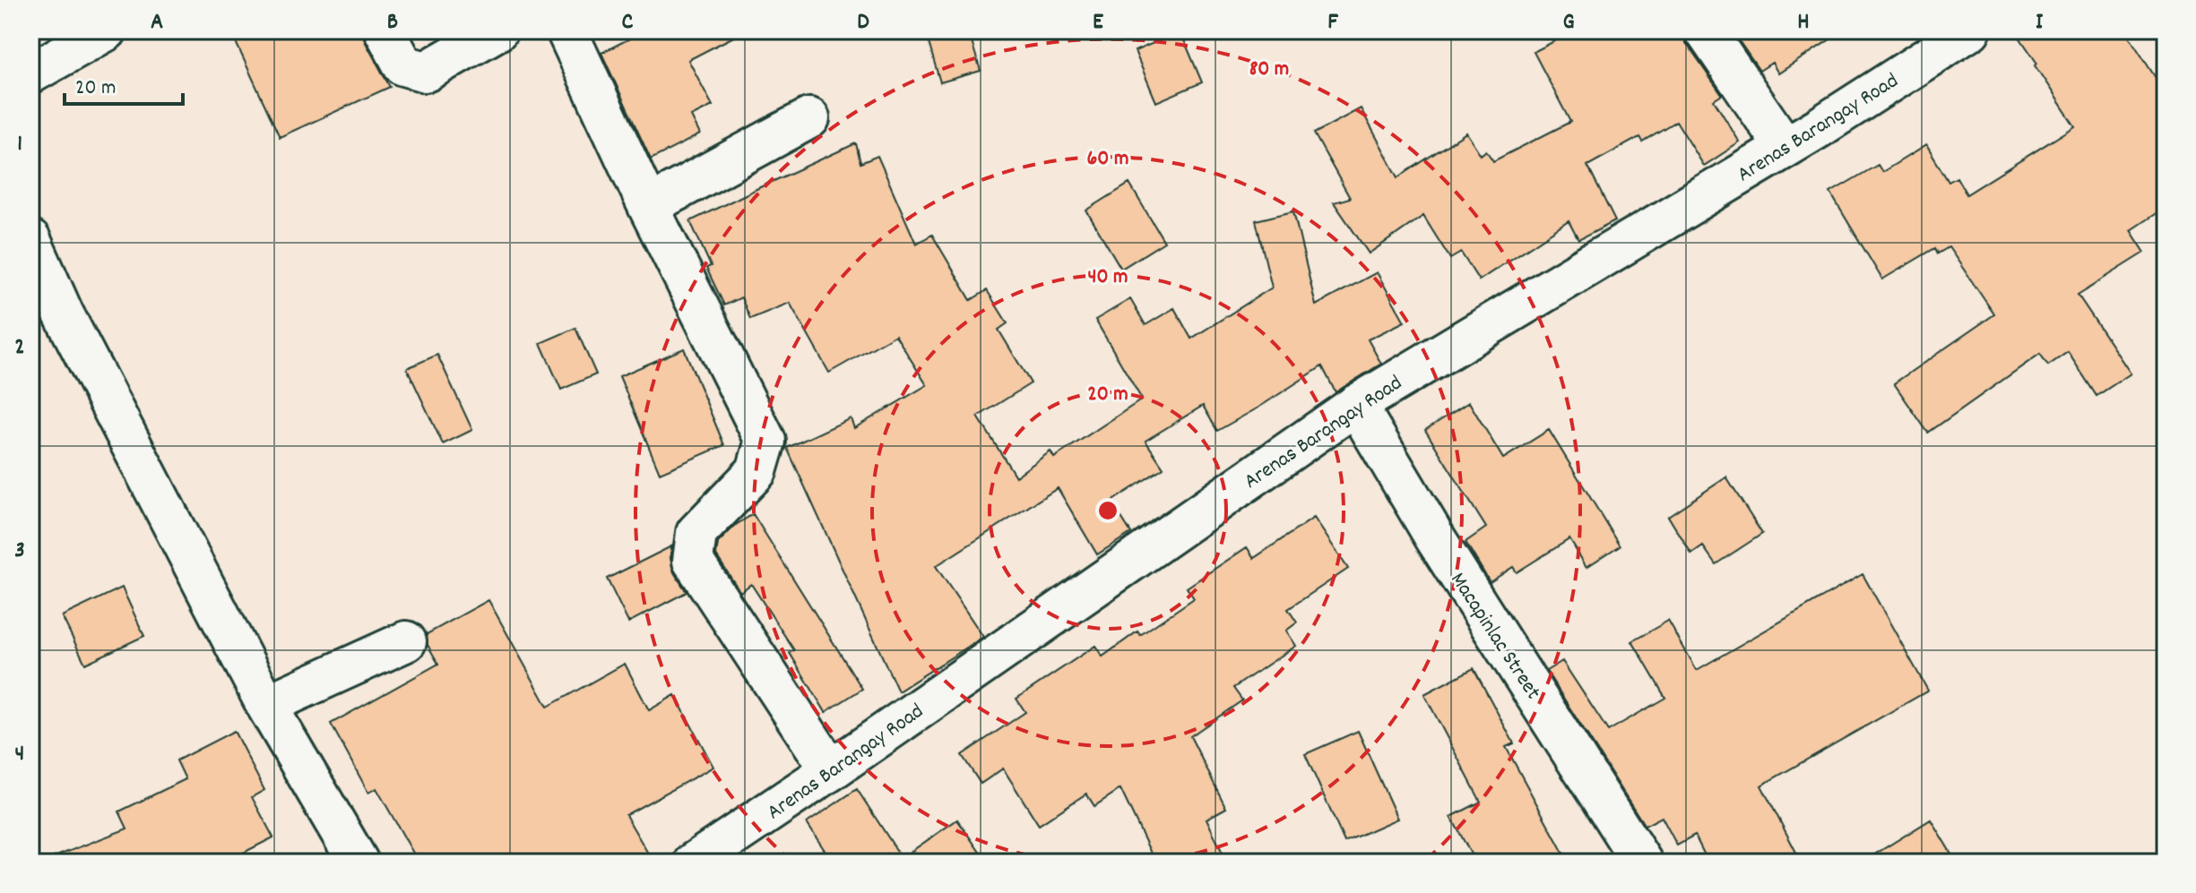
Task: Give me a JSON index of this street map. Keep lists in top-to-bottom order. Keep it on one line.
{"streets":{"street":["Arenas Barangay Road","Macapinlac Street"]},"crossings":[["Arenas Barangay Road","Macapinlac Street"]],"scale_bar":"20 m","grid":{"columns":["A","B","C","D","E","F","G","H","I"],"rows":["1","2","3","4"]},"rings":["80 m","60 m","40 m","20 m"]}
